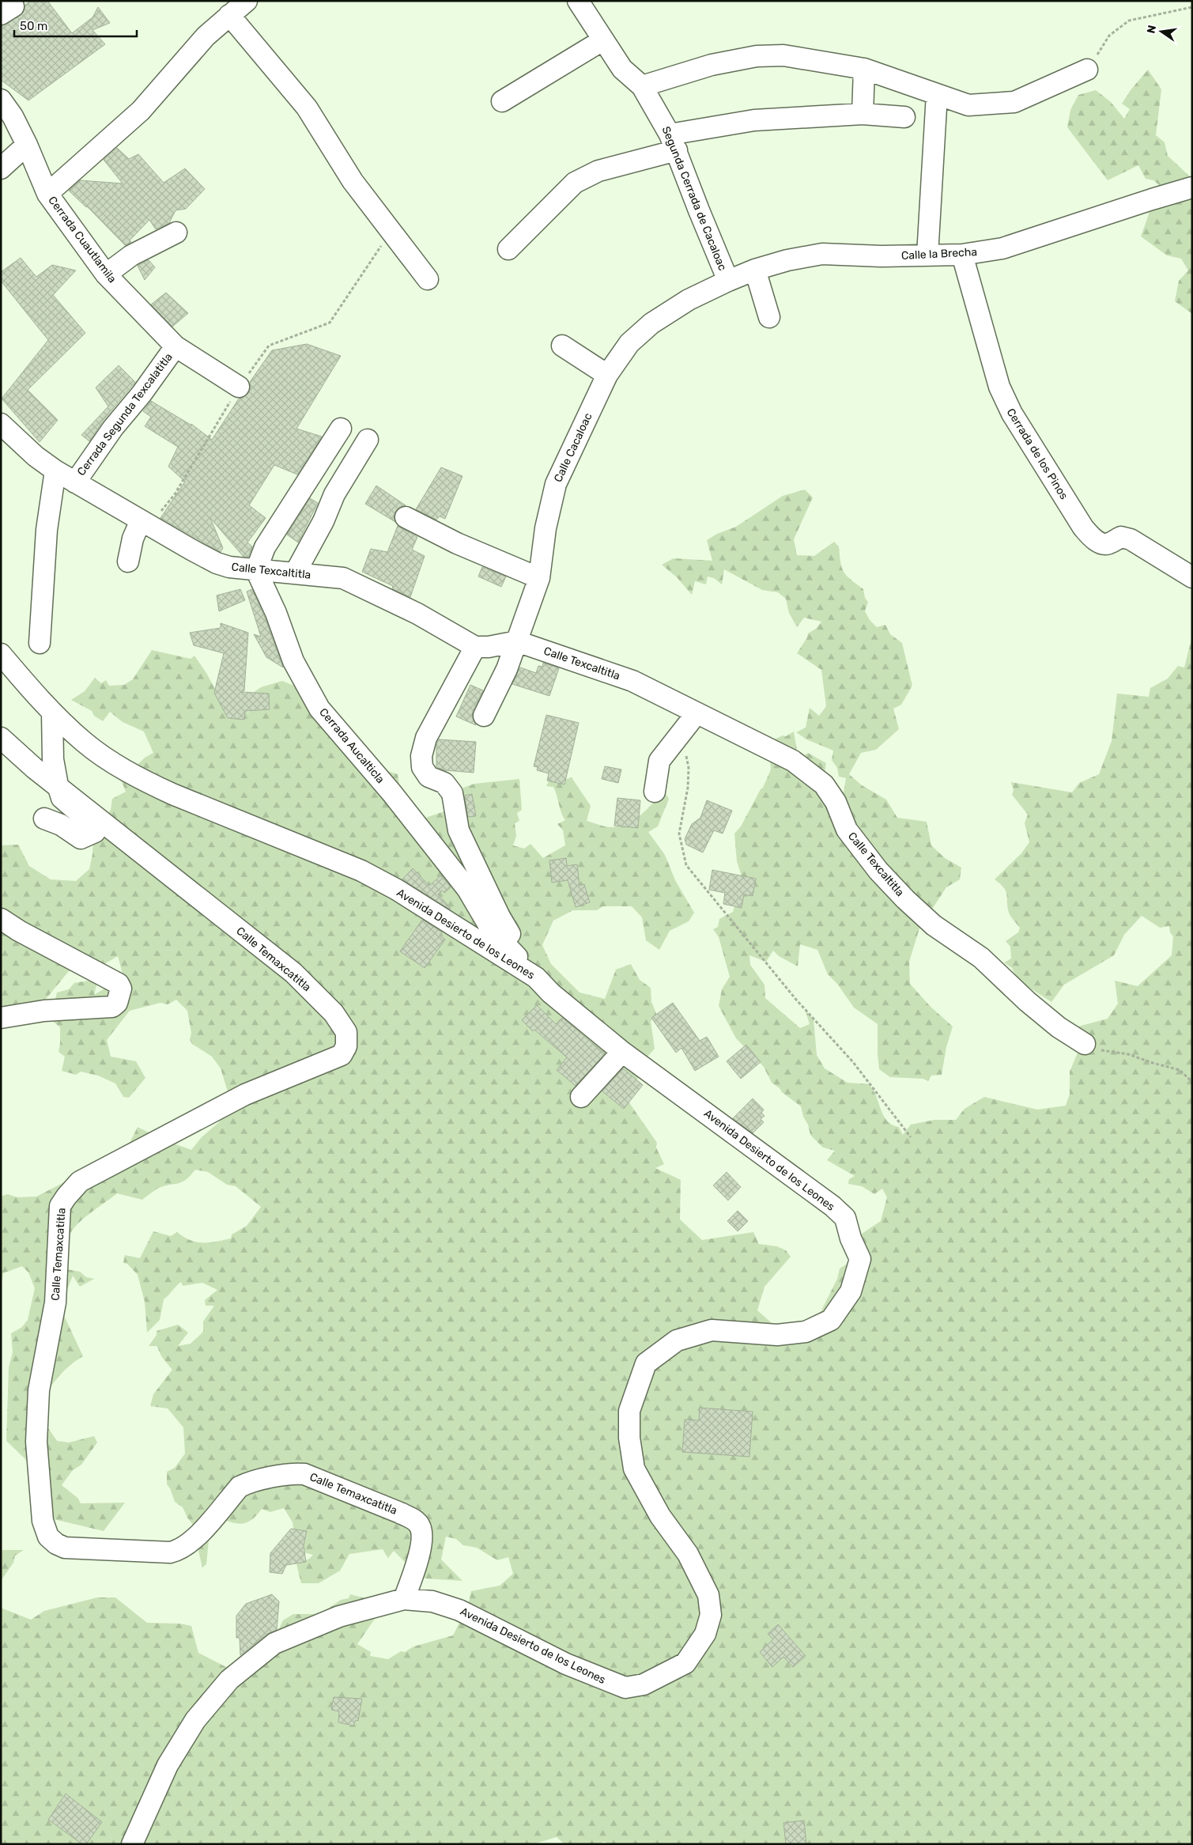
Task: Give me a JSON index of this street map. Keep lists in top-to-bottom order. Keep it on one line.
{"streets":{"street":["Segunda Cerrada de Cacaloac","Cerrada Cuautlamila","Calle la Brecha","Cerrada Segunda Texcalatitla","Calle Cacaloac","Cerrada de los Pinos","Calle Texcaltitla","Cerrada Aucalticla","Avenida Desierto de los Leones","Calle Temaxcatitla"]},"crossings":[["Segunda Cerrada de Cacaloac","Calle la Brecha"],["Segunda Cerrada de Cacaloac","Calle Cacaloac"],["Cerrada Cuautlamila","Cerrada Segunda Texcalatitla"],["Calle la Brecha","Calle Cacaloac"],["Calle la Brecha","Cerrada de los Pinos"],["Cerrada Segunda Texcalatitla","Calle Texcaltitla"],["Calle Cacaloac","Calle Texcaltitla"],["Calle Texcaltitla","Cerrada Aucalticla"],["Cerrada Aucalticla","Avenida Desierto de los Leones"],["Avenida Desierto de los Leones","Calle Temaxcatitla"]],"scale_bar":"50 m","north":"left"}
